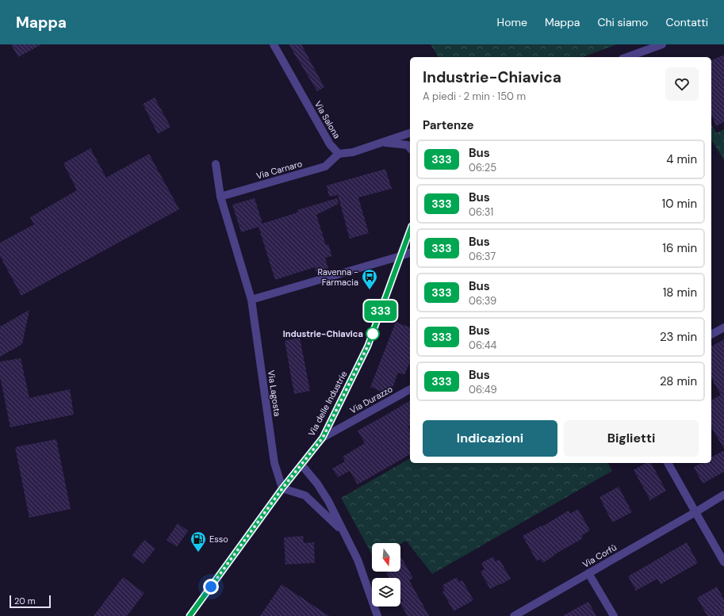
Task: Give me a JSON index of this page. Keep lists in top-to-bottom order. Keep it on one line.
{"streets":{"street":["Via Salona","Via Carnaro","Via Lagosta","Via Durazzo","Via delle Industrie","Via Corfù"]},"crossings":[["Via Salona","Via Carnaro"],["Via Carnaro","Via Lagosta"],["Via Lagosta","Via delle Industrie"],["Via Durazzo","Via delle Industrie"]],"places":{"bus stop":["Ravenna - Farmacia"],"other":["Industrie-Chiavica"],"fuel station":["Esso"]},"lines":["bus line 333"],"scale_bar":"20 m","north":"bottom","page":{"header":"Mappa","nav":["Home","Mappa","Chi siamo","Contatti"],"on_map":"333","heading":[["Industrie-Chiavica","A piedi · 2 min · 150 m"],"Partenze"],"list":[{"mark":"333","name":"Bus","note":"06:25","value":"4 min"},{"mark":"333","name":"Bus","note":"06:31","value":"10 min"},{"mark":"333","name":"Bus","note":"06:37","value":"16 min"},{"mark":"333","name":"Bus","note":"06:39","value":"18 min"},{"mark":"333","name":"Bus","note":"06:44","value":"23 min"},{"mark":"333","name":"Bus","note":"06:49","value":"28 min"}],"buttons":["Indicazioni","Biglietti"],"scale":"20 m"}}
